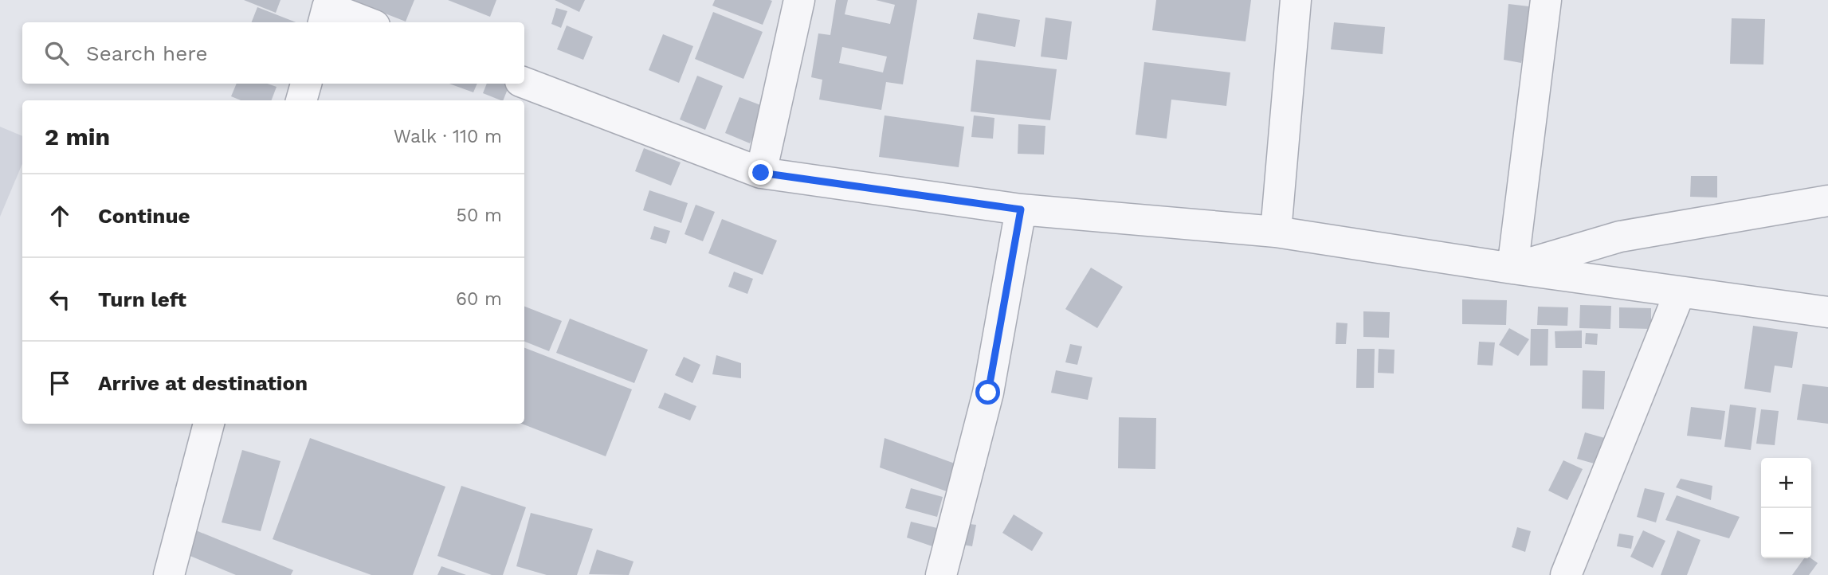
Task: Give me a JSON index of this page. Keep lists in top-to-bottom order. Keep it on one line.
{"page":{"search":"Search here","heading":["2 min","Walk · 110 m"],"list":[["Continue","50 m"],["Turn left","60 m"],"Arrive at destination"],"map_buttons":["+","−"]}}
